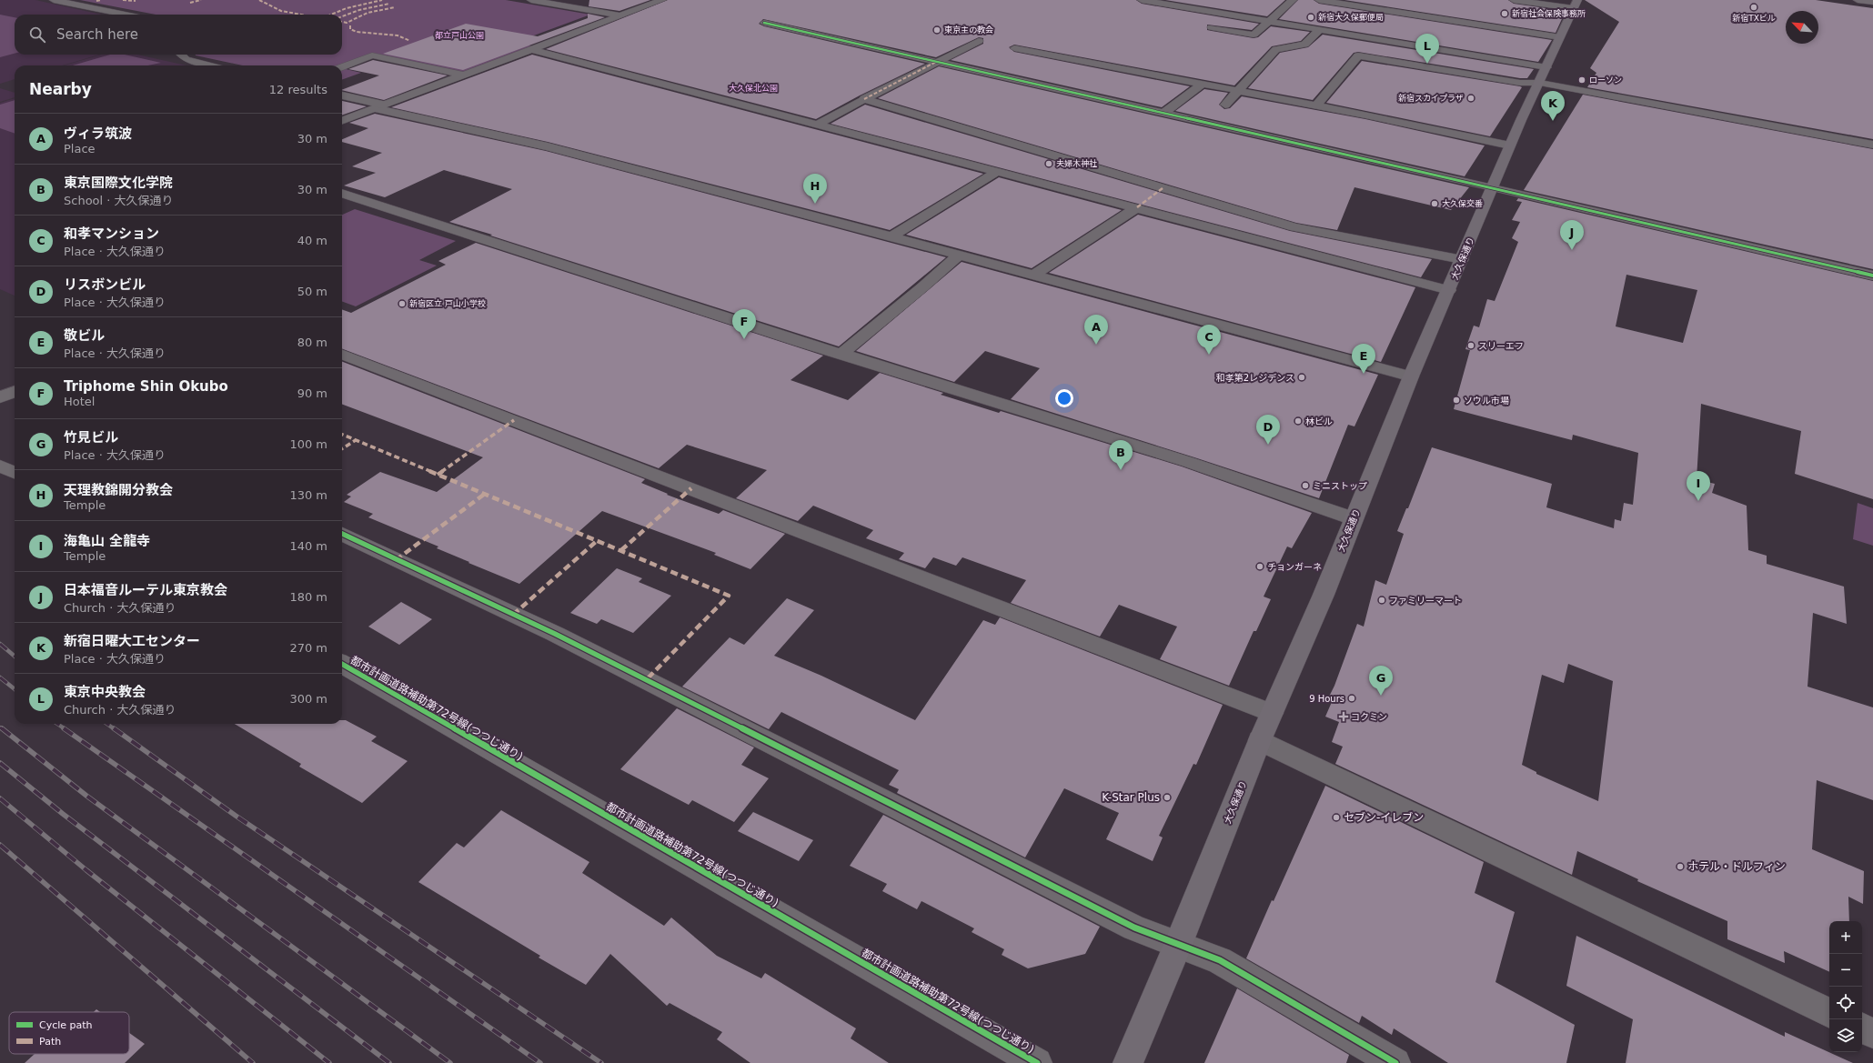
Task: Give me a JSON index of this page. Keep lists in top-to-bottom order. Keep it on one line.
{"streets":{"main road":["大久保通り"],"street":["都市計画道路補助第72号線(つつじ通り)"]},"parks":["都立戸山公園","大久保北公園"],"places":{"other":["新宿TXビル","新宿社会保険事務所","新宿大久保郵便局","東京主の教会","ローソン","新宿スカイプラザ","夫婦木神社","大久保交番","新宿区立 戸山小学校","スリーエフ","和孝第2レジデンス","ソウル市場","林ビル","ミニストップ","チョンガーネ","ファミリーマート","9 Hours","K-Star Plus","セブン-イレブン","ホテル・ドルフィン"],"health":["コクミン"]},"legend":["Cycle path","Path"],"north":"top left","page":{"search":"Search here","pins":["L","K","H","J","F","A","C","E","D","B","I","G"],"heading":["Nearby","12 results"],"list":[{"mark":"A","name":"ヴィラ筑波","note":"Place","value":"30 m"},{"mark":"B","name":"東京国際文化学院","note":"School · 大久保通り","value":"30 m"},{"mark":"C","name":"和孝マンション","note":"Place · 大久保通り","value":"40 m"},{"mark":"D","name":"リスボンビル","note":"Place · 大久保通り","value":"50 m"},{"mark":"E","name":"敬ビル","note":"Place · 大久保通り","value":"80 m"},{"mark":"F","name":"Triphome Shin Okubo","note":"Hotel","value":"90 m"},{"mark":"G","name":"竹見ビル","note":"Place · 大久保通り","value":"100 m"},{"mark":"H","name":"天理教錦開分教会","note":"Temple","value":"130 m"},{"mark":"I","name":"海亀山 全龍寺","note":"Temple","value":"140 m"},{"mark":"J","name":"日本福音ルーテル東京教会","note":"Church · 大久保通り","value":"180 m"},{"mark":"K","name":"新宿日曜大工センター","note":"Place · 大久保通り","value":"270 m"},{"mark":"L","name":"東京中央教会","note":"Church · 大久保通り","value":"300 m"}],"map_buttons":["+","−"]}}
